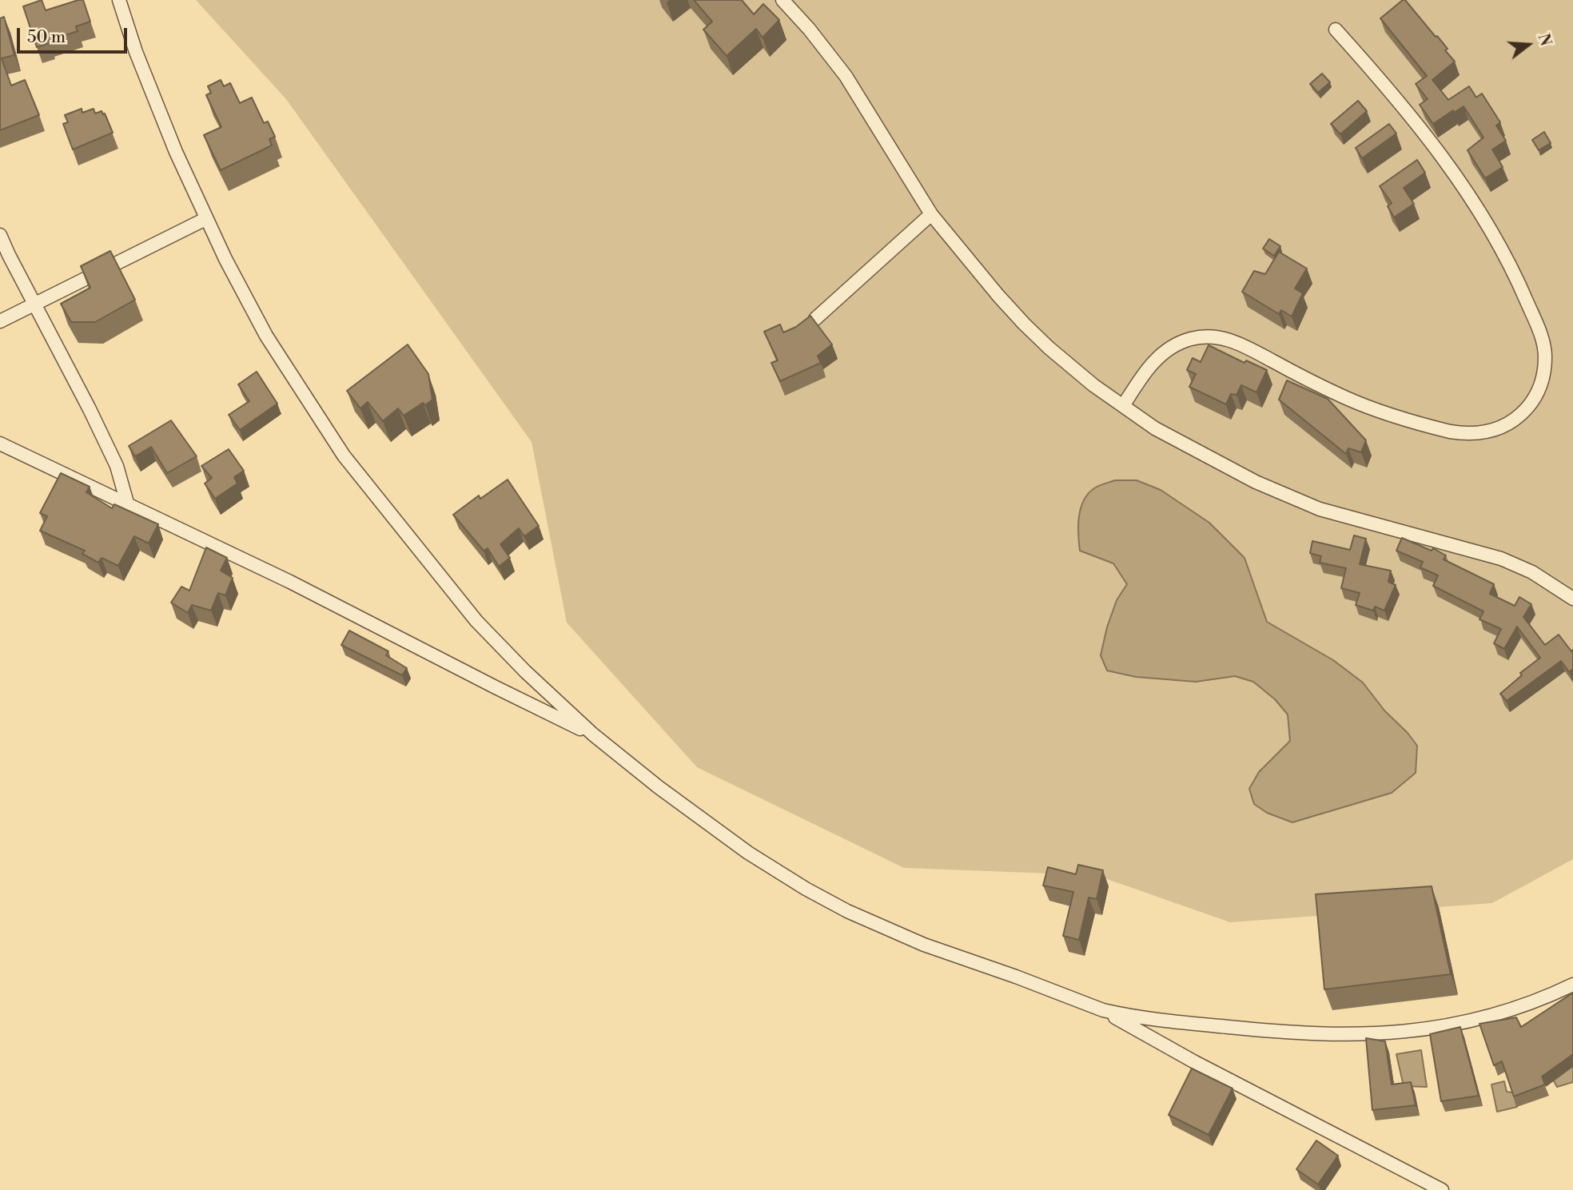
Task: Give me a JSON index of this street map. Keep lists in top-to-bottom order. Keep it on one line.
{"scale_bar":"50 m","north":"right"}
